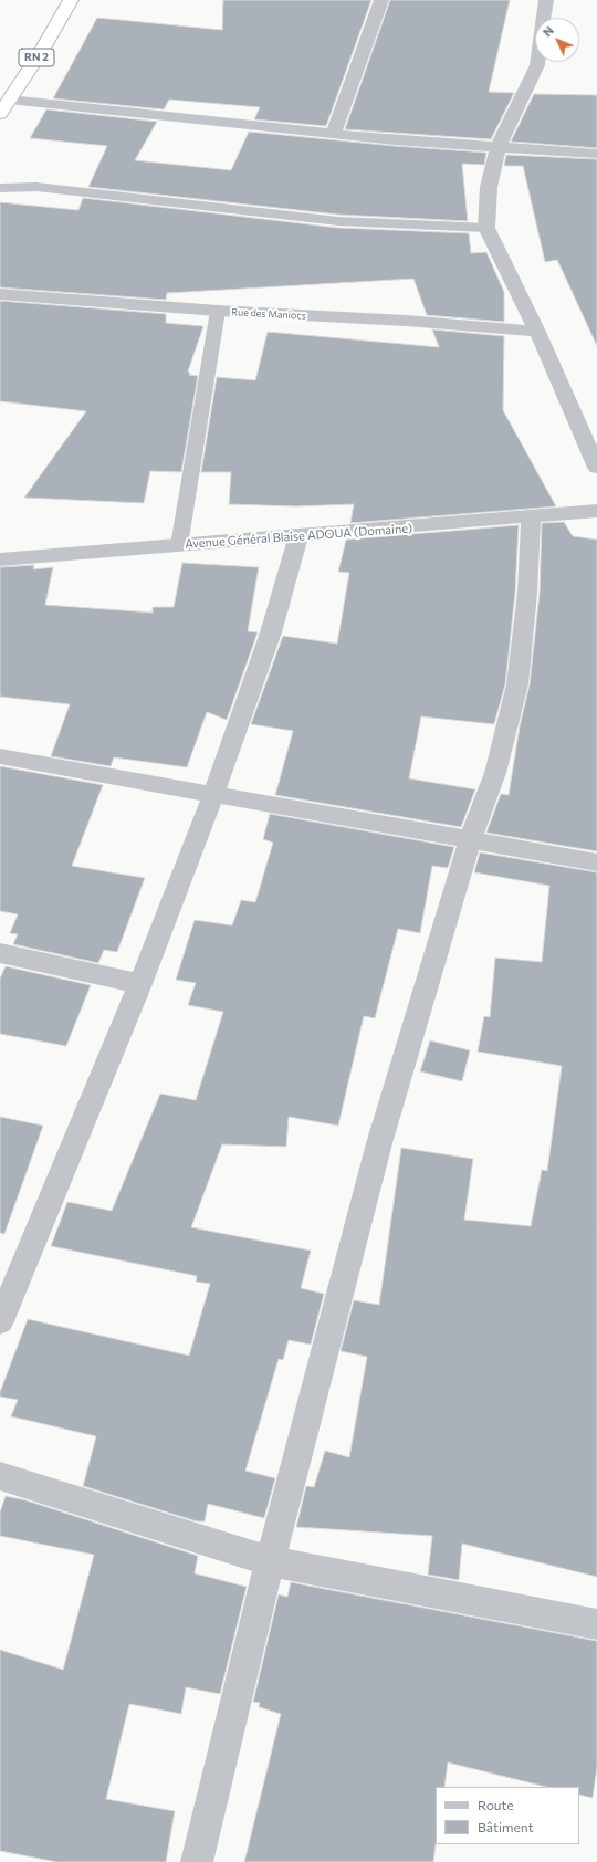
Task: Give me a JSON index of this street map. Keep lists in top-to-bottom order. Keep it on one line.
{"streets":{"highway":["RN 2"],"street":["Rue des Maniocs","Avenue Général Blaise ADOUA (Domaine)"]},"legend":["Route","Bâtiment"],"north":"top left"}
